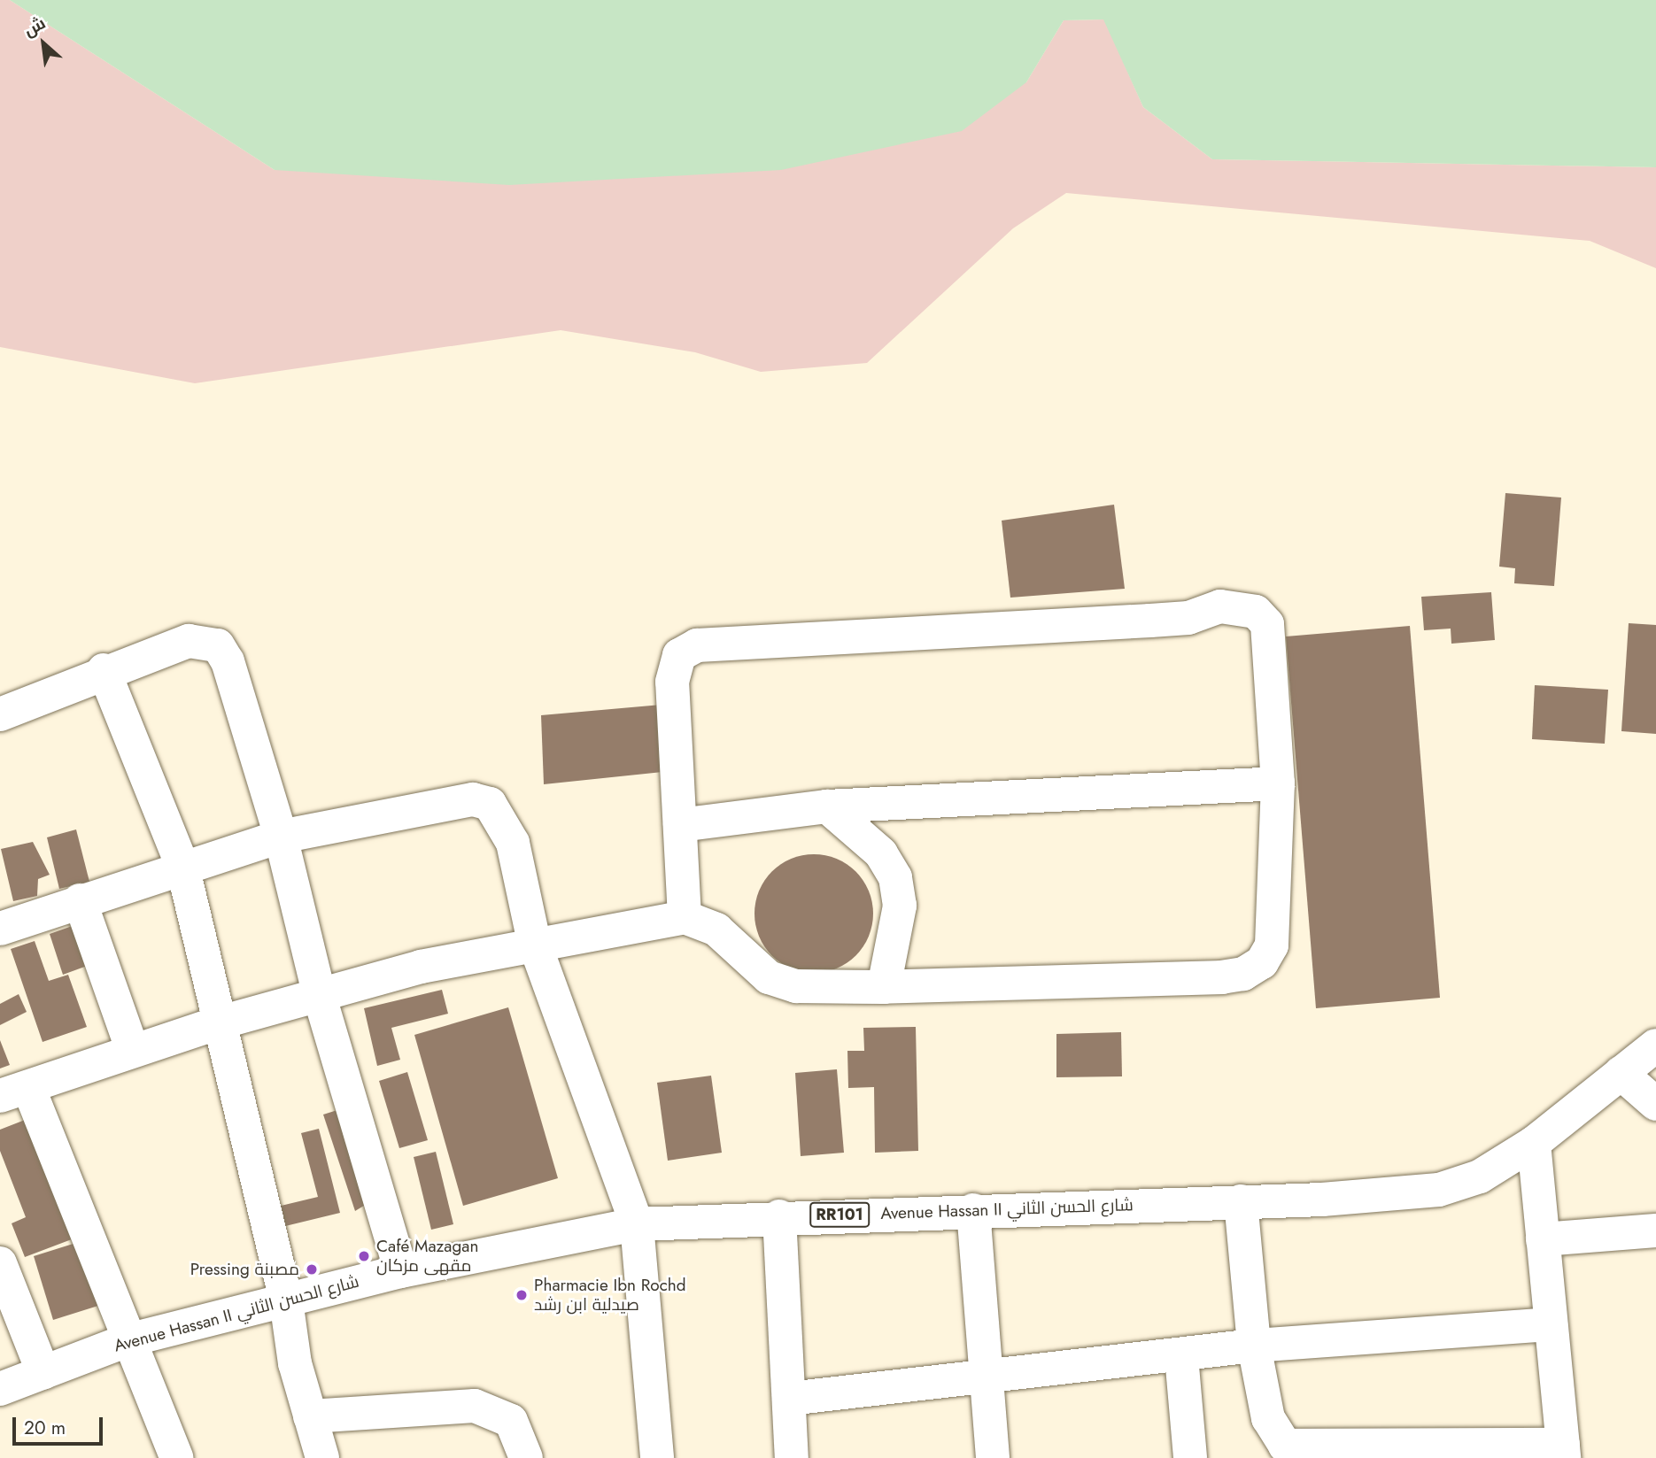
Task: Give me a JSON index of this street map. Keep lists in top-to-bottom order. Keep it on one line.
{"streets":{"street":["Avenue Hassan II شارع الحسن الثاني","RR101"]},"places":["Café Mazagan مقهى مزكان","Pressing مصبنة","Pharmacie Ibn Rochd صيدلية ابن رشد"],"scale_bar":"20 m","north":"top left"}
